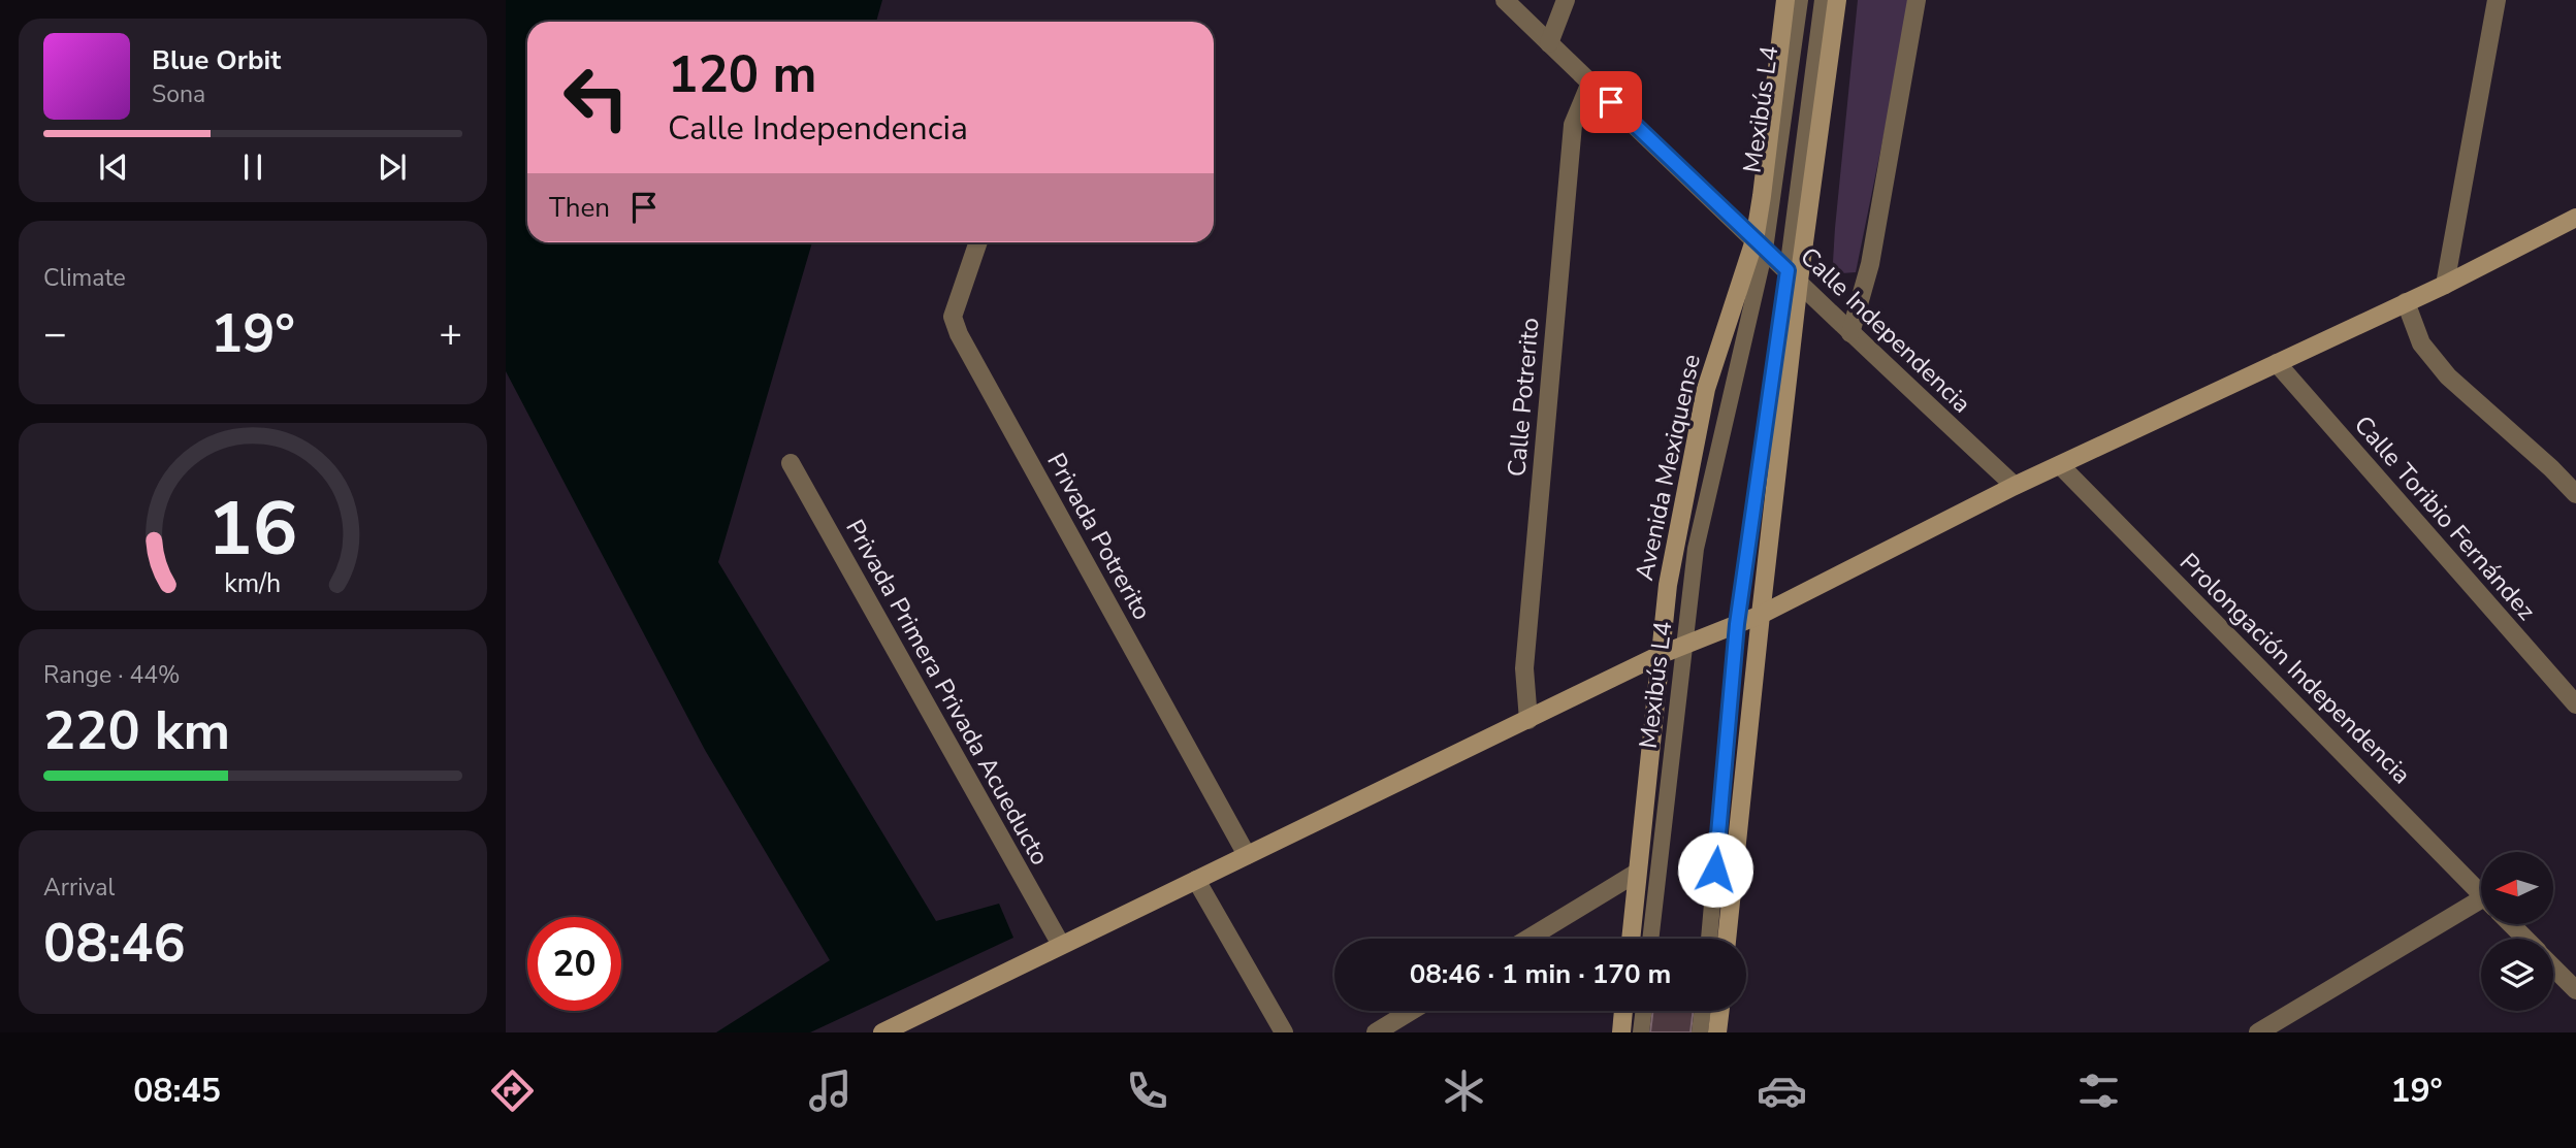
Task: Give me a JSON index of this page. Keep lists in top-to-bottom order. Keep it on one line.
{"streets":{"main road":["Avenida Mexiquense"],"street":["Calle Independencia","Calle Potrerito","Calle Toribio Fernández","Privada Potrerito","Prolongación Independencia","Privada Primera Privada Acueducto"],"lane":["Mexibús L4"]},"crossings":[["Mexibús L4","Calle Independencia"],["Mexibús L4","Avenida Mexiquense"],["Calle Independencia","Calle Potrerito"],["Calle Independencia","Avenida Mexiquense"]],"north":"left","page":{"turn":["120 m","Calle Independencia"],"song":["Blue Orbit","Sona"],"then":"Then","tile":["Climate",["Range · 44%","220 km"],["Arrival","08:46"]],"heat":["−","19°","+"],"limit":"20","trip":"08:46 · 1 min · 170 m","tabs":["08:45","19°"],"gauge":["16","km/h"]}}
